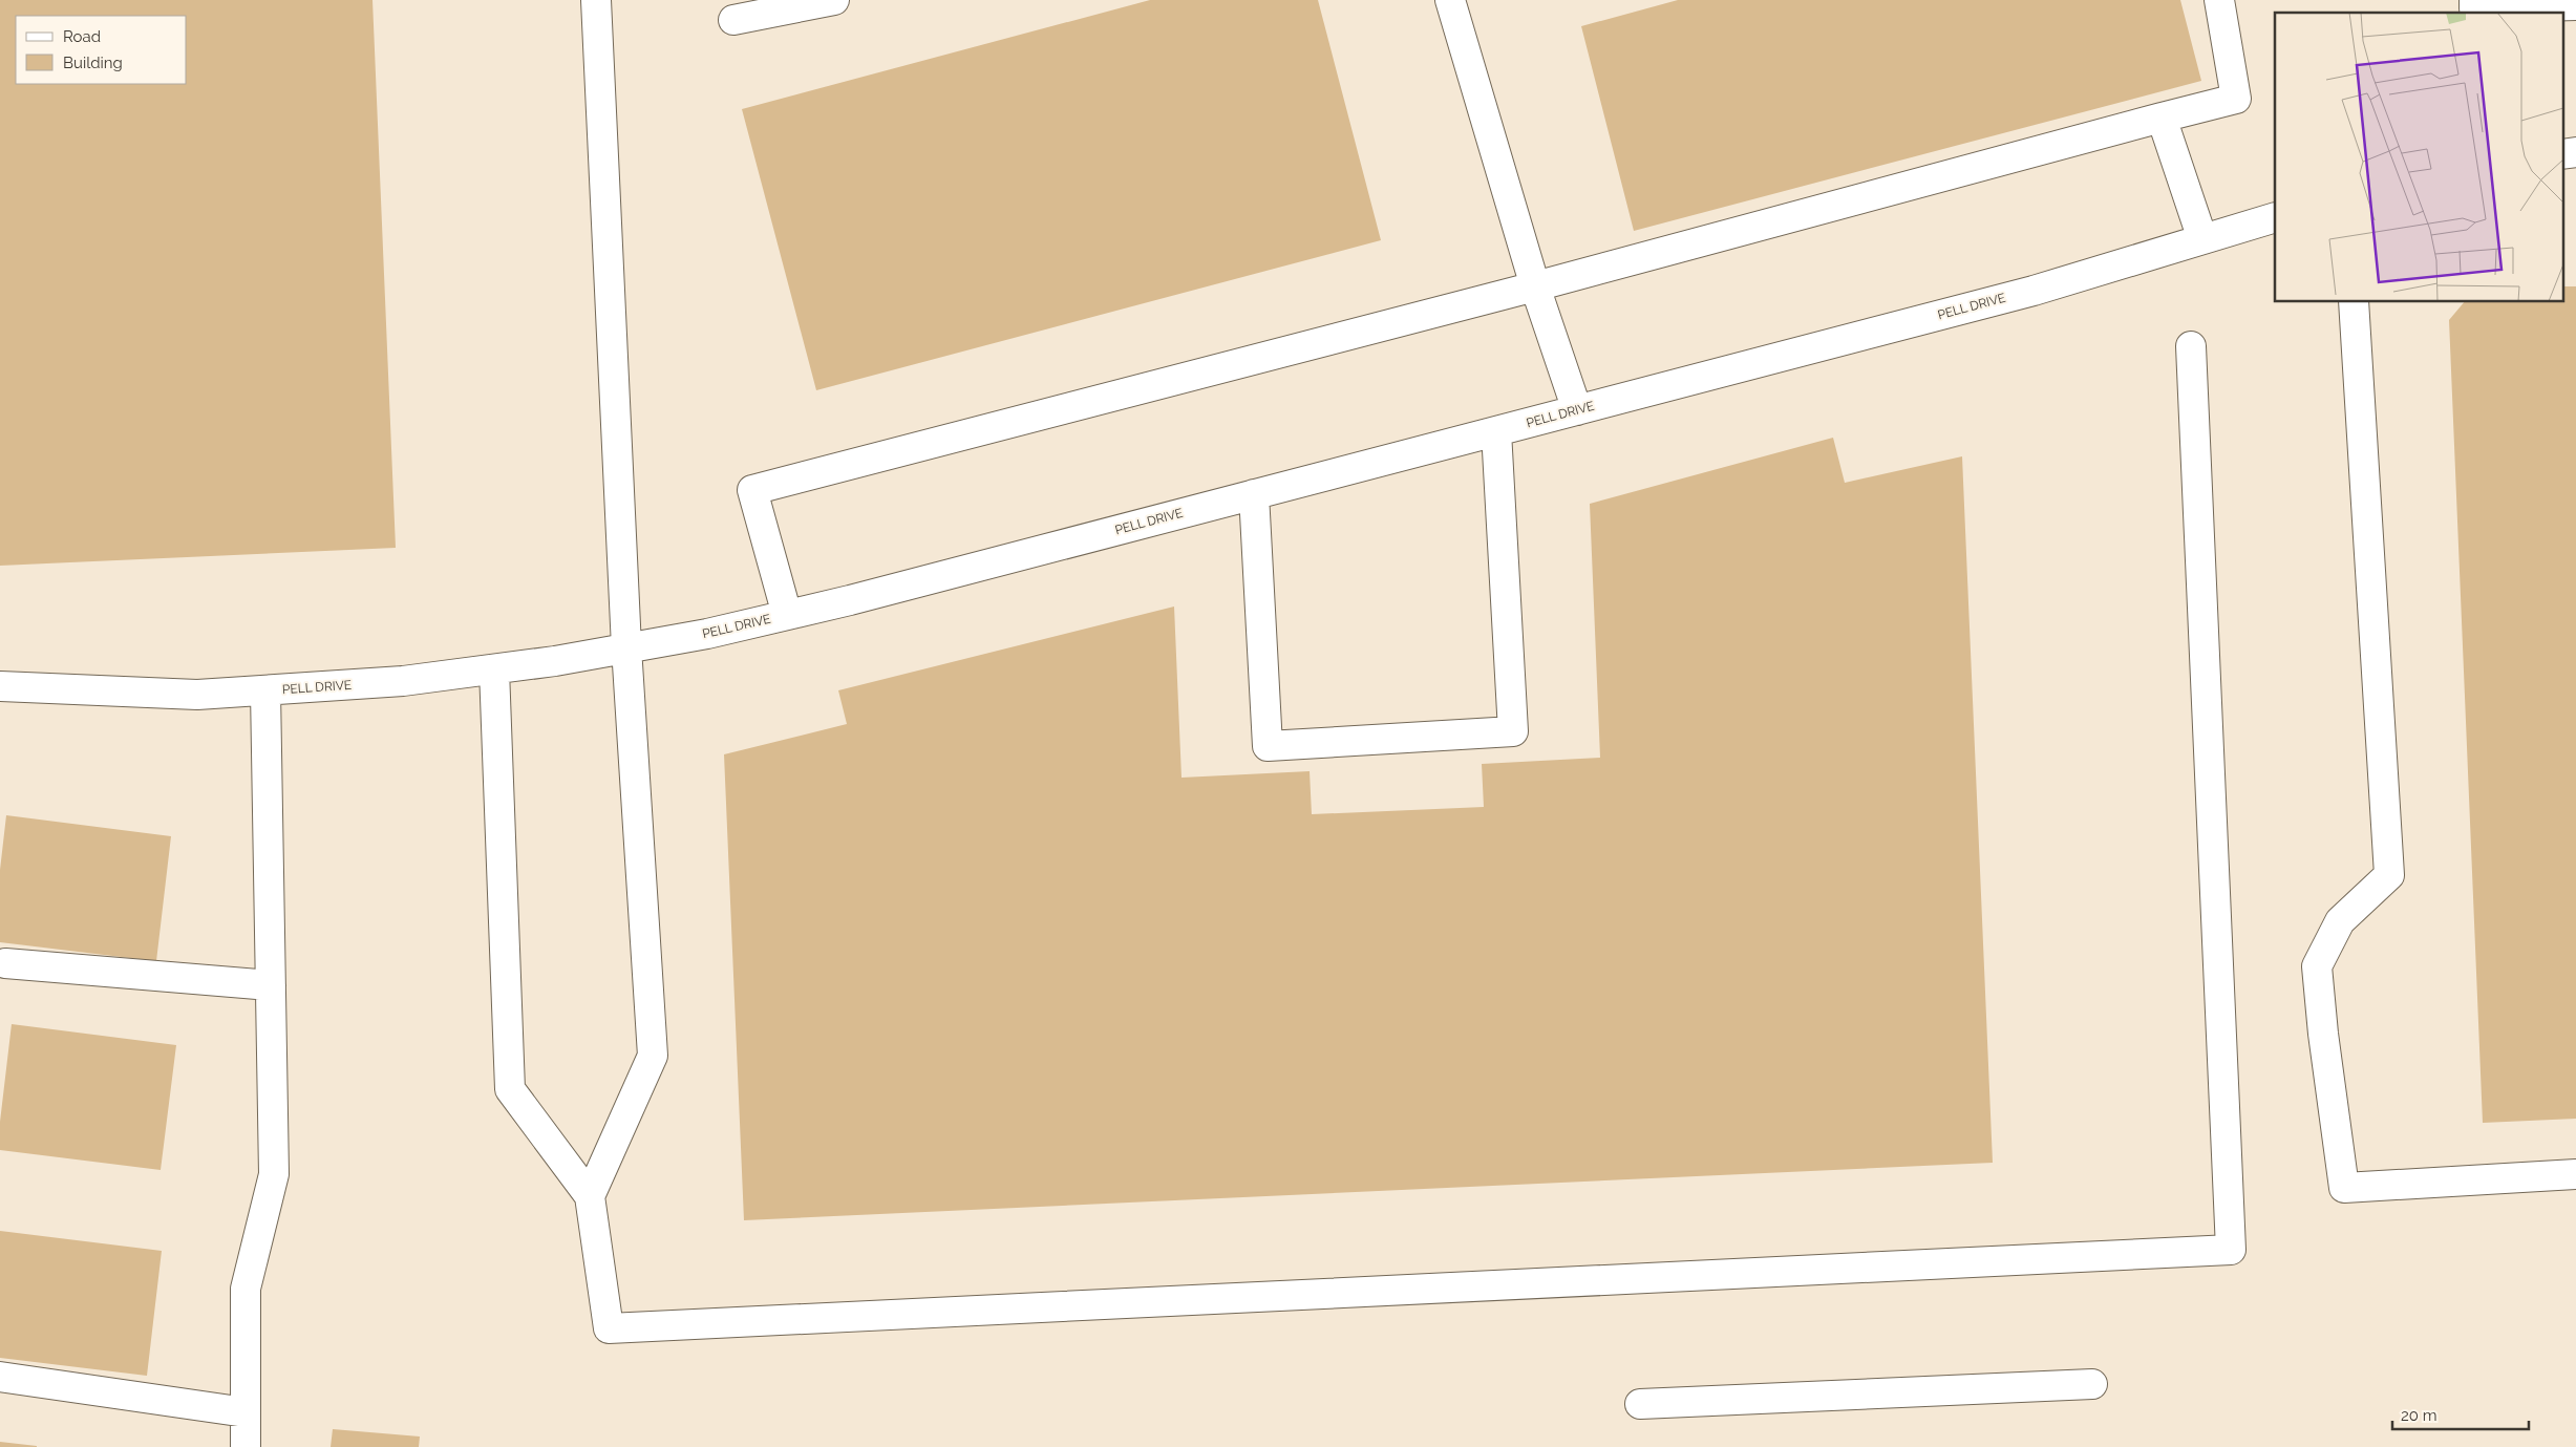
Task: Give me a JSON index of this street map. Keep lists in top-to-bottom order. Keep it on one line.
{"streets":{"street":["PELL DRIVE"]},"legend":["Road","Building"],"scale_bar":"20 m"}
